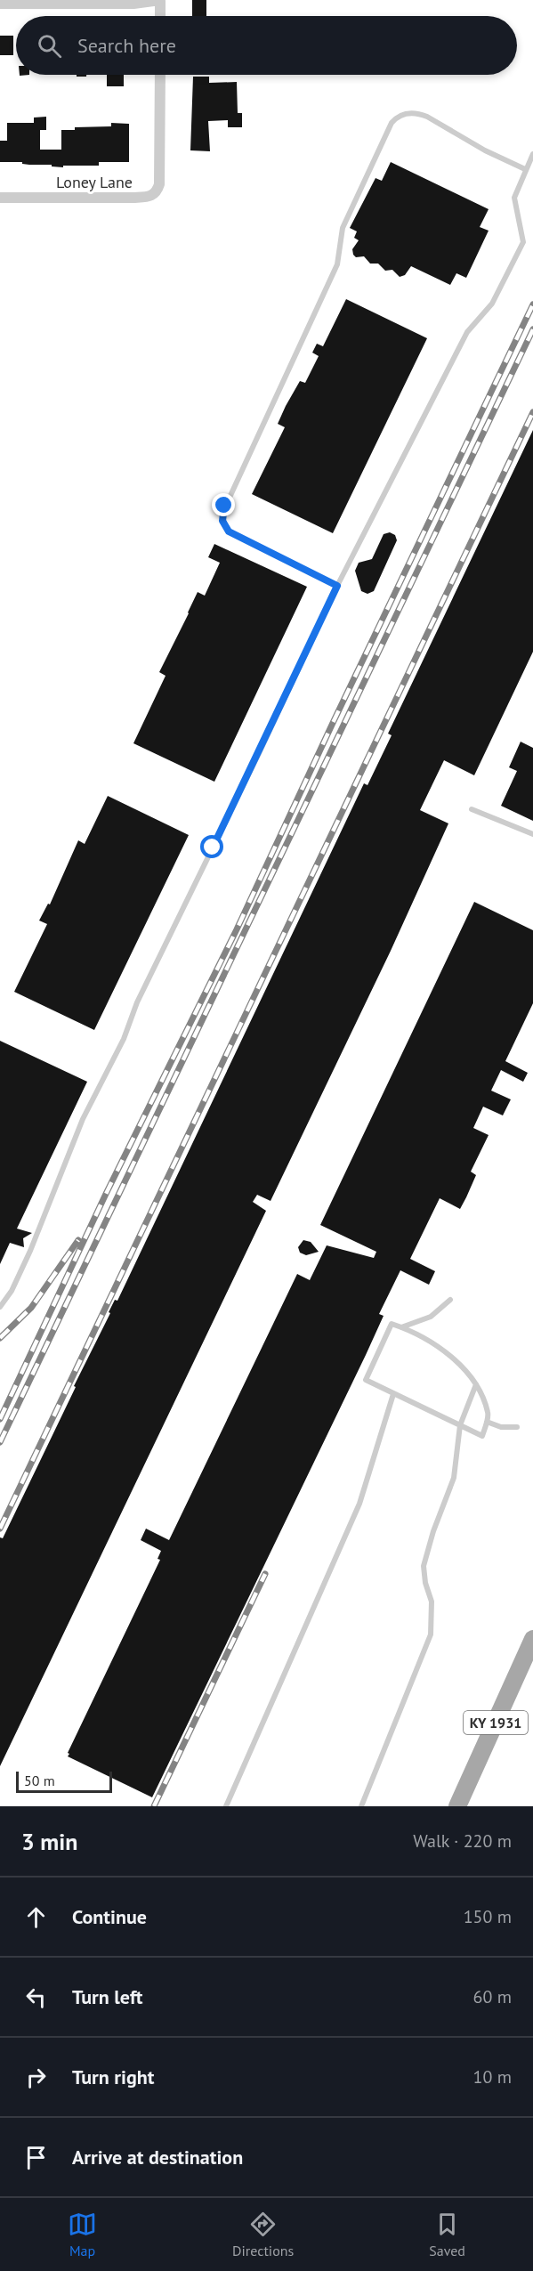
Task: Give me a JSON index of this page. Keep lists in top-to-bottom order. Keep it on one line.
{"streets":{"main road":["KY 1931"],"street":["Loney Lane"]},"scale_bar":"50 m","page":{"search":"Search here","scale":"50 m","heading":["3 min","Walk · 220 m"],"list":[["Continue","150 m"],["Turn left","60 m"],["Turn right","10 m"],"Arrive at destination"],"nav":["Map","Directions","Saved"]}}
